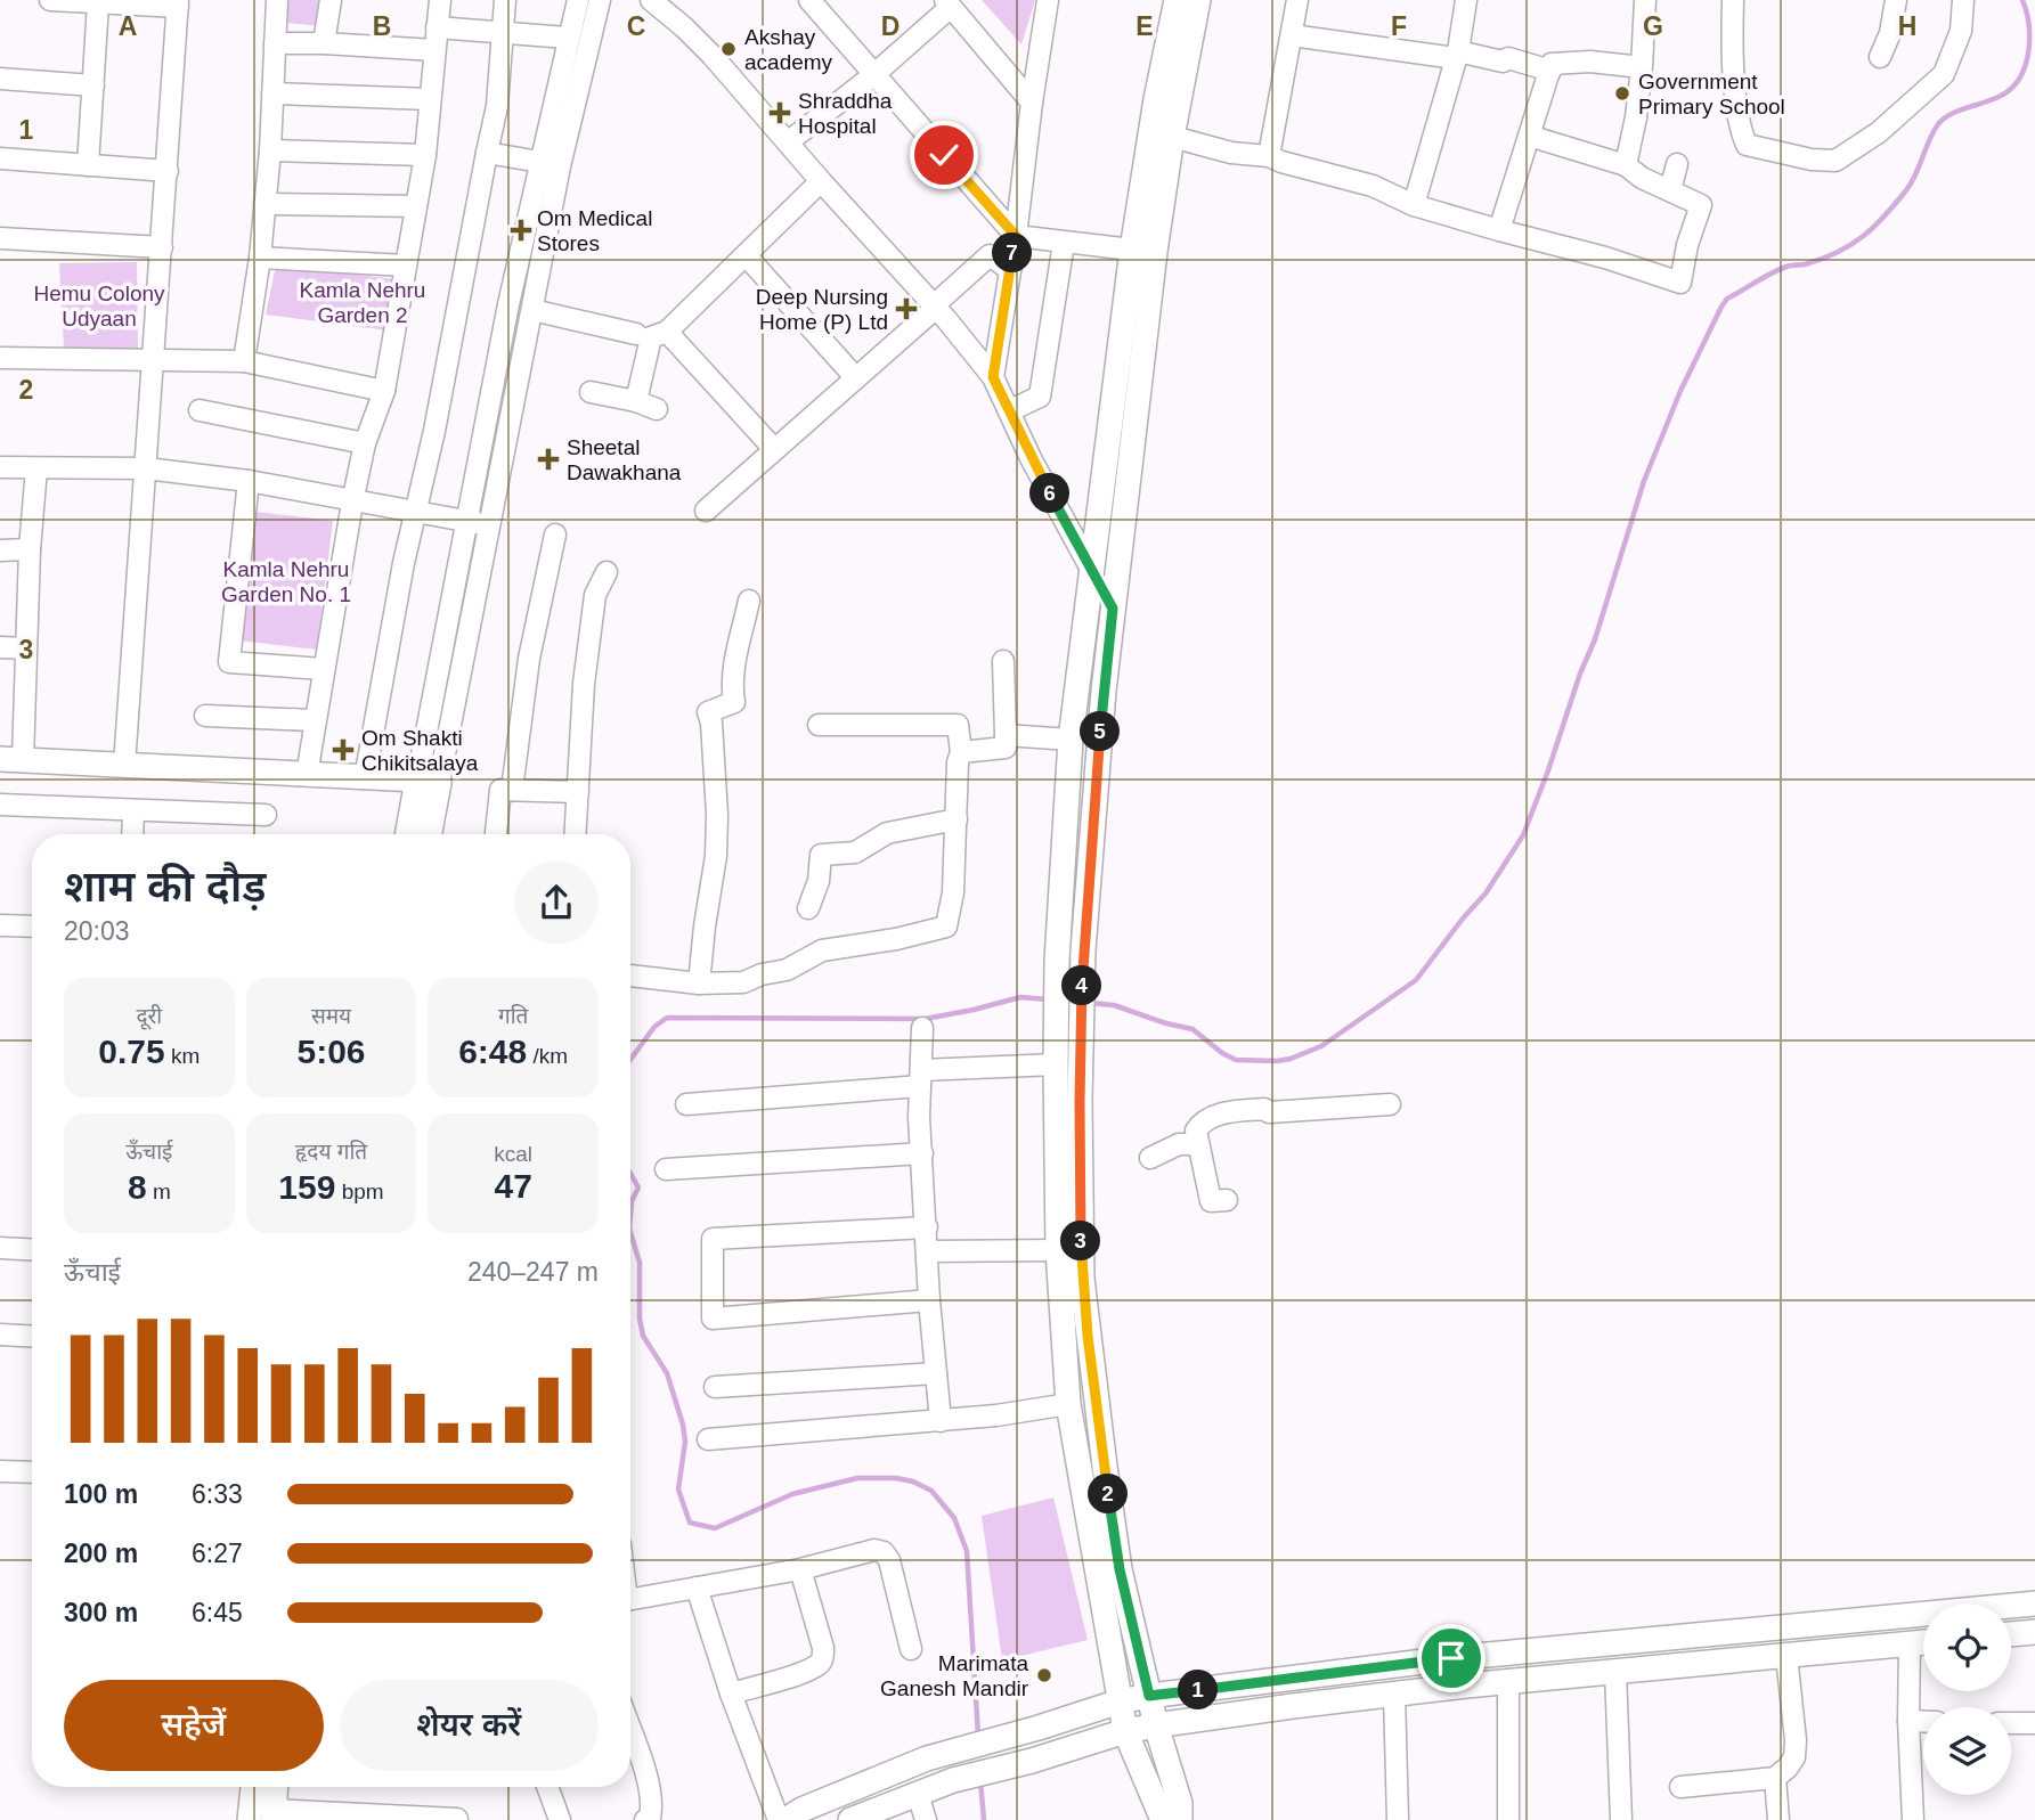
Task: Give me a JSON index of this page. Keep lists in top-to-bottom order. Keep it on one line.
{"parks":["Kamla Nehru Garden 2","Hemu Colony Udyaan","Kamla Nehru Garden No. 1"],"places":{"other":["Akshay academy","Government Primary School","Marimata Ganesh Mandir"],"health":["Shraddha Hospital","Om Medical Stores","Deep Nursing Home (P) Ltd","Sheetal Dawakhana","Om Shakti Chikitsalaya"]},"page":{"pins":["7","6","5","4","3","2","1"],"heading":["शाम की दौड़","20:03"],"stats":[["दूरी","0.75 km"],["समय","5:06"],["गति","6:48 /km"],["ऊँचाई","8 m"],["हृदय गति","159 bpm"],["kcal","47"]],"chart":["ऊँचाई","240–247 m"],"list":[{"name":"100 m","note":"6:33"},{"name":"200 m","note":"6:27"},{"name":"300 m","note":"6:45"}],"buttons":["सहेजें","शेयर करें"]},"grid":{"columns":["A","B","C","D","E","F","G","H"],"rows":["1","2","3"]}}
